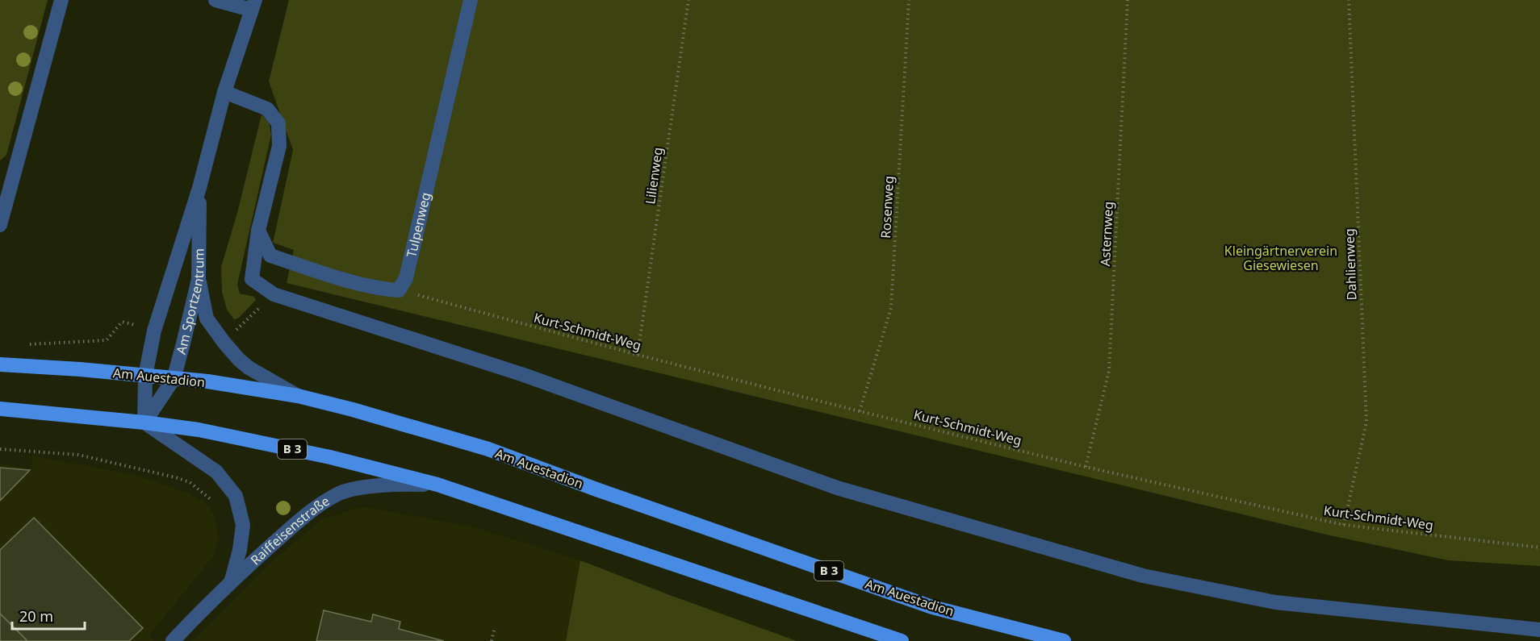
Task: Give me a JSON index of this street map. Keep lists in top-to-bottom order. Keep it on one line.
{"streets":{"main road":["Am Auestadion","B 3"],"street":["Tulpenweg","Am Sportzentrum","Raiffeisenstraße"],"path":["Lilienweg","Rosenweg","Asternweg","Dahlienweg","Kurt-Schmidt-Weg"]},"crossings":[["Lilienweg","Kurt-Schmidt-Weg"],["Rosenweg","Kurt-Schmidt-Weg"],["Tulpenweg","Kurt-Schmidt-Weg"],["Asternweg","Kurt-Schmidt-Weg"],["Dahlienweg","Kurt-Schmidt-Weg"],["Am Sportzentrum","Am Auestadion"],["Am Sportzentrum","B 3"],["Am Auestadion","B 3"],["B 3","Raiffeisenstraße"]],"parks":["Kleingärtnerverein Giesewiesen"],"scale_bar":"20 m"}
